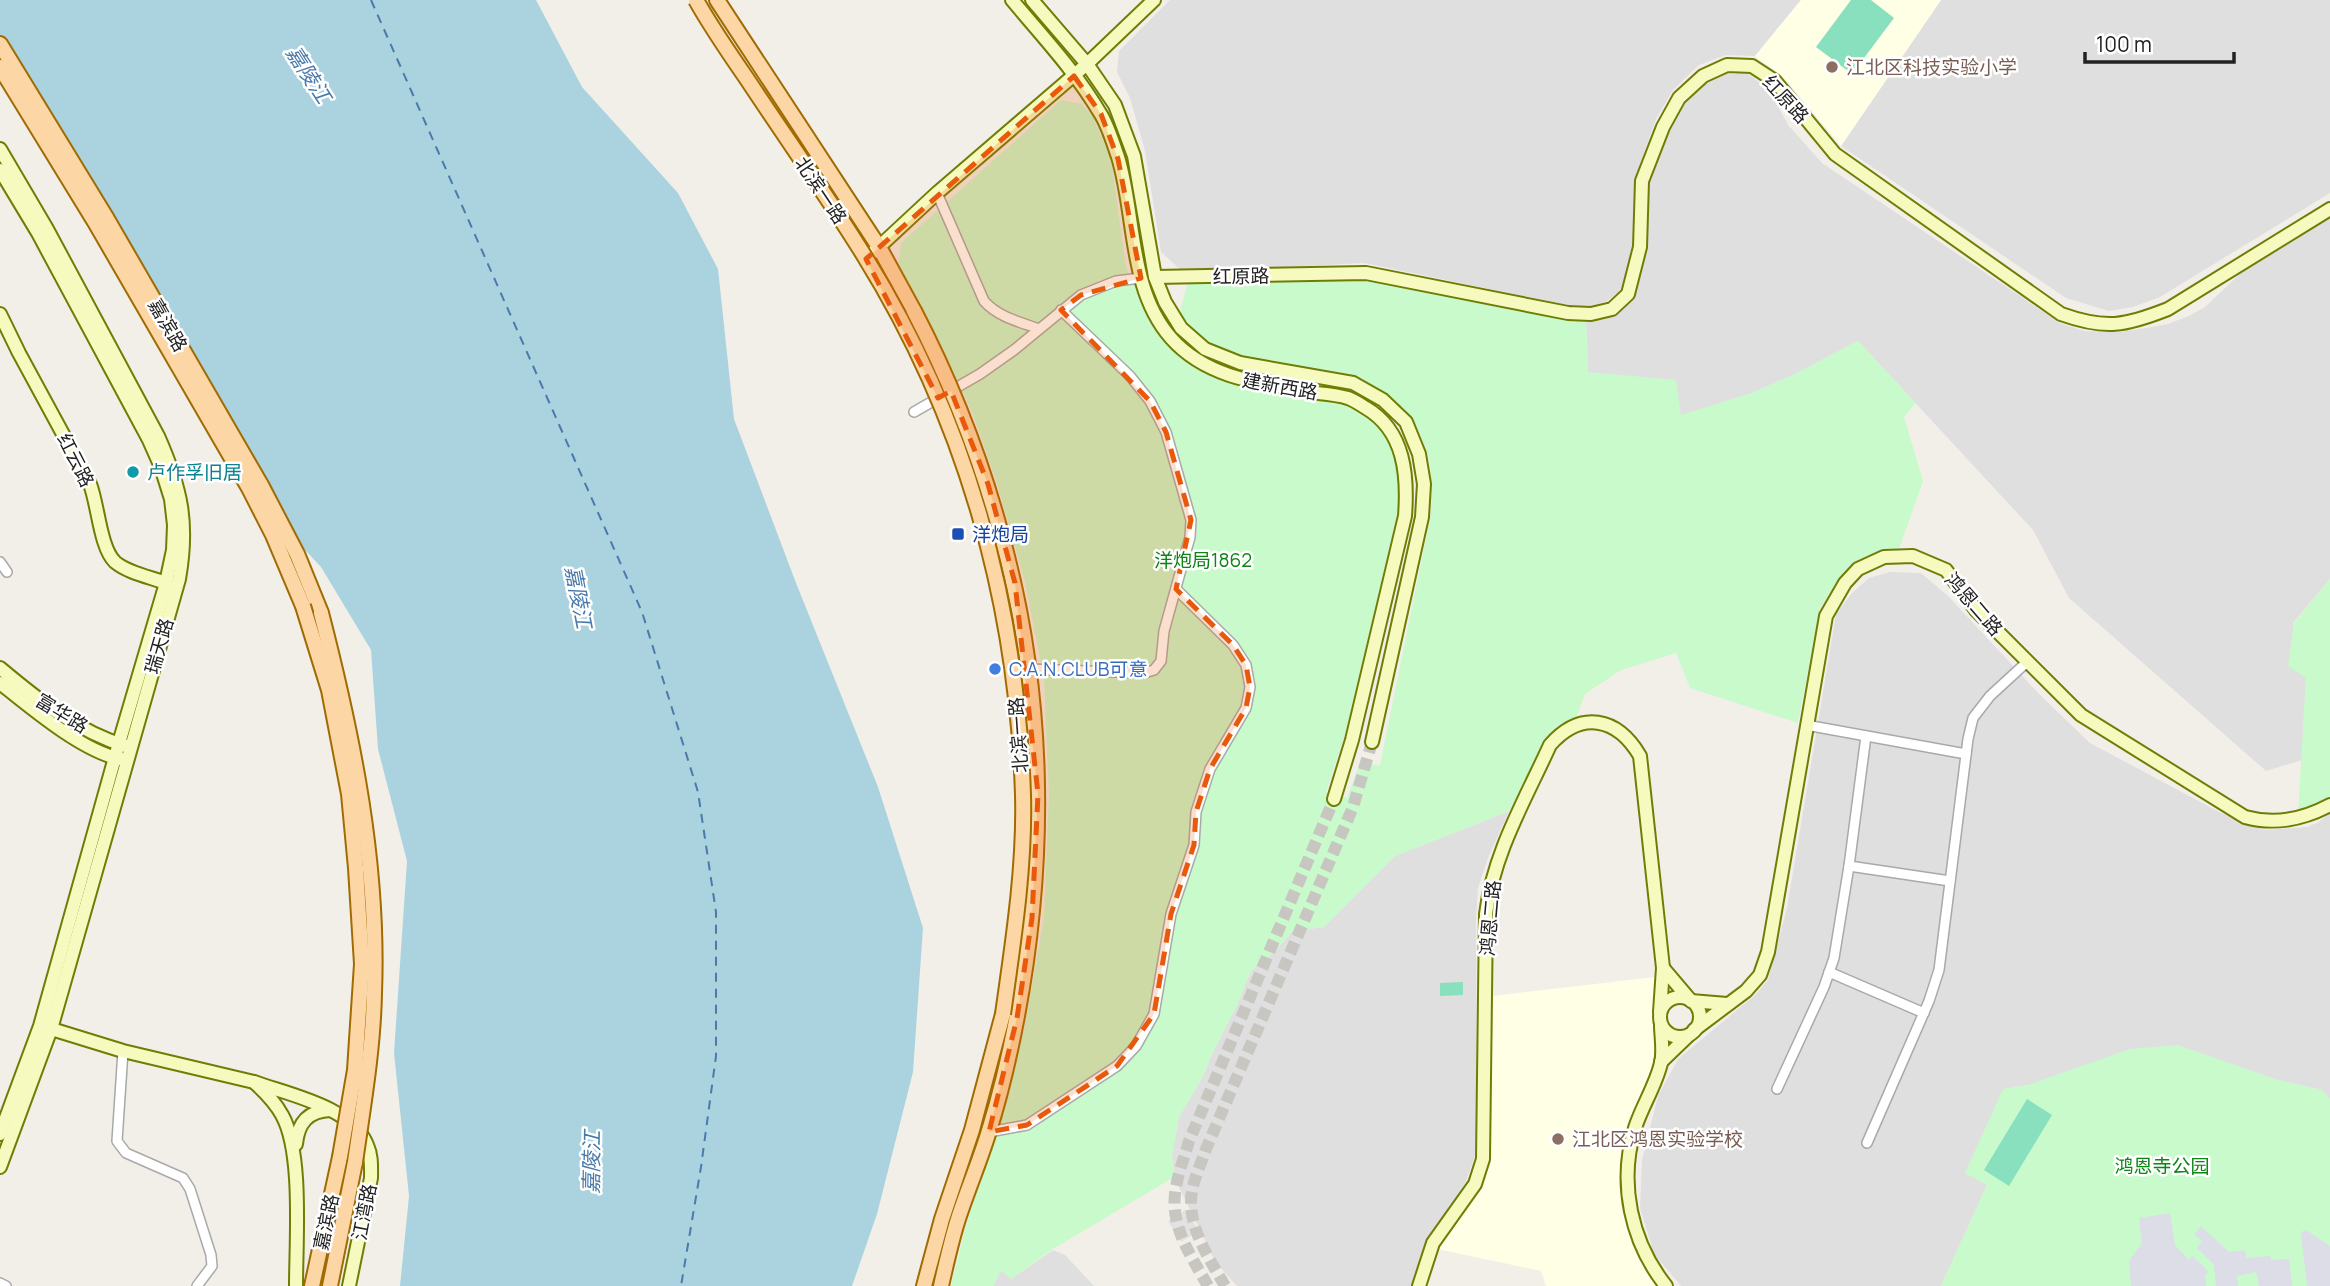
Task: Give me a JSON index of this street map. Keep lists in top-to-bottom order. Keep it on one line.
{"streets":{"main road":["北滨一路","嘉滨路"],"street":["红原路","建新西路","红云路","鸿恩二路","瑞天路","富华路","江湾路"]},"crossings":[["红原路","建新西路"],["红云路","瑞天路"],["瑞天路","富华路"],["瑞天路","江湾路"]],"water":["嘉陵江"],"parks":["洋炮局1862","鸿恩寺公园"],"places":{"other":["江北区科技实验小学","卢作孚旧居","C.A.N.CLUB可意","江北区鸿恩实验学校"],"transit":["洋炮局"]},"scale_bar":"100 m"}
